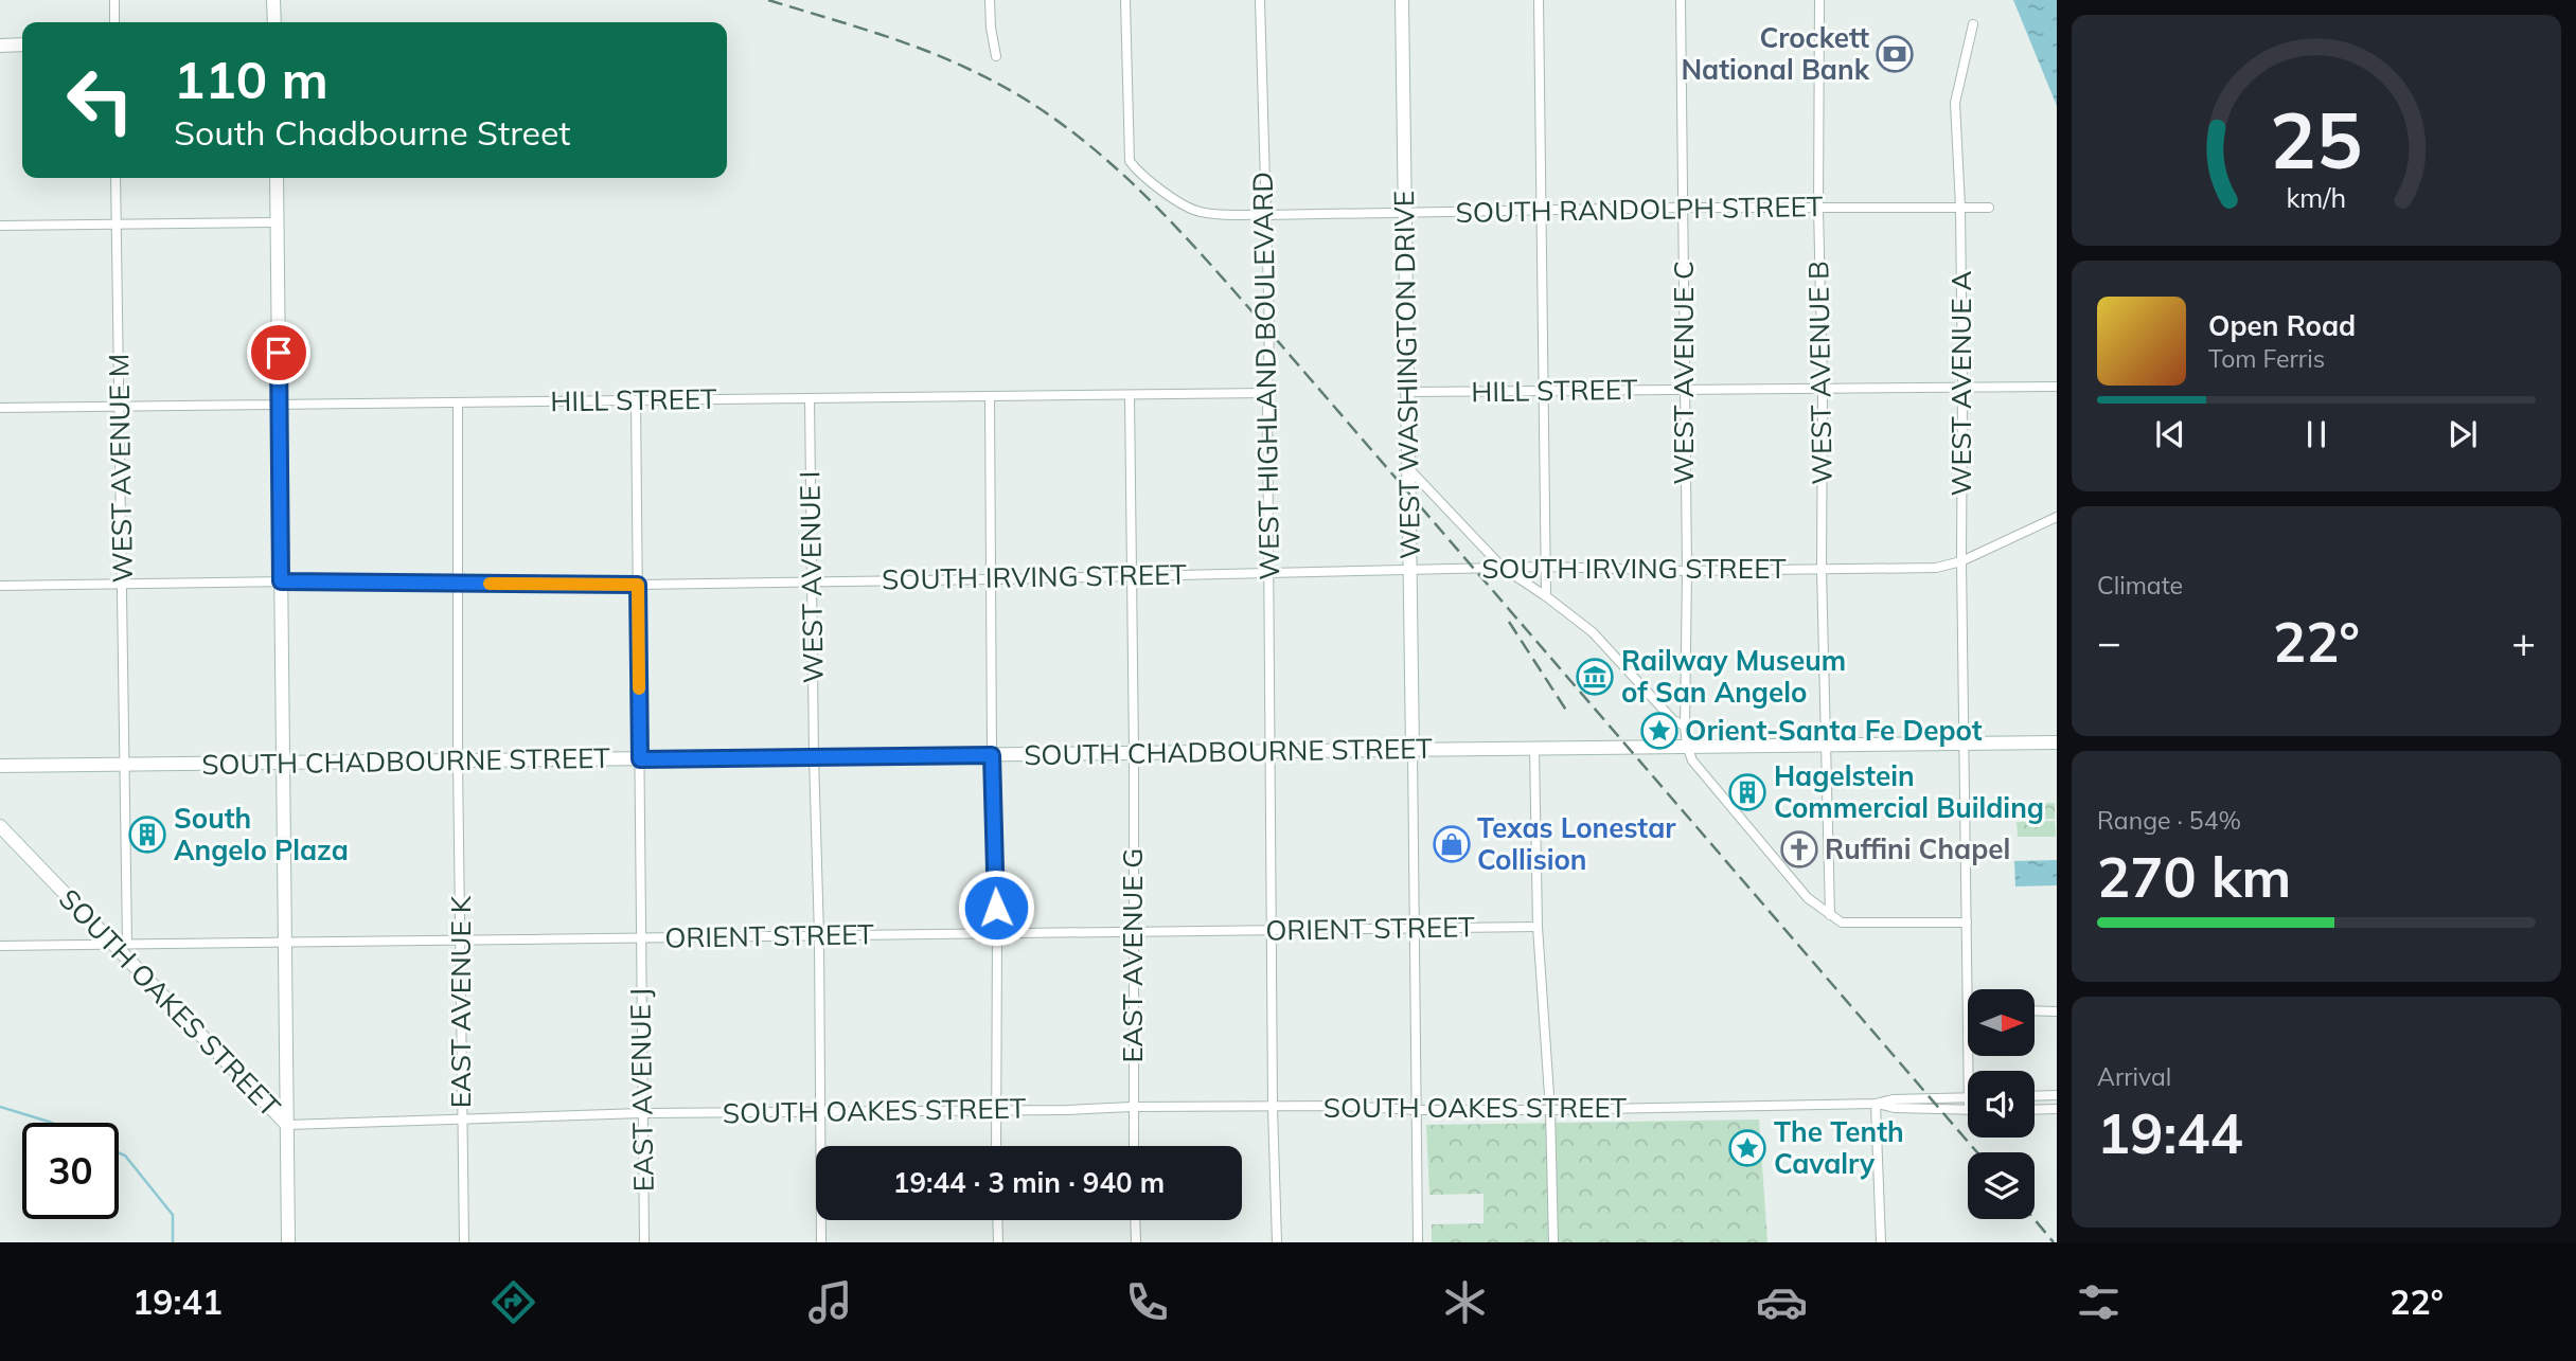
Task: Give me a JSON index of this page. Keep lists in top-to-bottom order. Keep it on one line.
{"streets":{"main road":["WEST WASHINGTON DRIVE","SOUTH CHADBOURNE STREET","SOUTH OAKES STREET"],"street":["SOUTH RANDOLPH STREET","WEST AVENUE C","WEST AVENUE B","WEST HIGHLAND BOULEVARD","WEST AVENUE A","HILL STREET","WEST AVENUE M","SOUTH IRVING STREET","WEST AVENUE I","ORIENT STREET","EAST AVENUE G","EAST AVENUE K","EAST AVENUE J"]},"crossings":[["SOUTH RANDOLPH STREET","WEST AVENUE C"],["SOUTH RANDOLPH STREET","WEST AVENUE B"],["SOUTH RANDOLPH STREET","WEST WASHINGTON DRIVE"],["SOUTH RANDOLPH STREET","WEST HIGHLAND BOULEVARD"],["SOUTH RANDOLPH STREET","WEST AVENUE A"],["WEST AVENUE C","HILL STREET"],["WEST AVENUE C","SOUTH IRVING STREET"],["WEST AVENUE C","SOUTH CHADBOURNE STREET"],["WEST AVENUE B","HILL STREET"],["WEST AVENUE B","SOUTH IRVING STREET"],["WEST AVENUE B","SOUTH CHADBOURNE STREET"],["WEST WASHINGTON DRIVE","HILL STREET"],["WEST WASHINGTON DRIVE","SOUTH IRVING STREET"],["WEST WASHINGTON DRIVE","SOUTH CHADBOURNE STREET"],["WEST HIGHLAND BOULEVARD","HILL STREET"],["WEST HIGHLAND BOULEVARD","SOUTH IRVING STREET"],["WEST HIGHLAND BOULEVARD","SOUTH CHADBOURNE STREET"],["WEST HIGHLAND BOULEVARD","ORIENT STREET"],["WEST HIGHLAND BOULEVARD","SOUTH OAKES STREET"],["WEST AVENUE A","HILL STREET"],["WEST AVENUE A","SOUTH IRVING STREET"],["WEST AVENUE A","SOUTH CHADBOURNE STREET"],["HILL STREET","WEST AVENUE M"],["HILL STREET","WEST AVENUE I"],["HILL STREET","EAST AVENUE G"],["HILL STREET","EAST AVENUE K"],["HILL STREET","EAST AVENUE J"],["WEST AVENUE M","SOUTH IRVING STREET"],["WEST AVENUE M","SOUTH CHADBOURNE STREET"],["WEST AVENUE M","ORIENT STREET"],["SOUTH IRVING STREET","WEST AVENUE I"],["SOUTH IRVING STREET","EAST AVENUE G"],["SOUTH IRVING STREET","EAST AVENUE K"],["SOUTH IRVING STREET","EAST AVENUE J"],["WEST AVENUE I","SOUTH CHADBOURNE STREET"],["WEST AVENUE I","ORIENT STREET"],["WEST AVENUE I","SOUTH OAKES STREET"],["SOUTH CHADBOURNE STREET","EAST AVENUE G"],["SOUTH CHADBOURNE STREET","EAST AVENUE K"],["SOUTH CHADBOURNE STREET","EAST AVENUE J"],["ORIENT STREET","EAST AVENUE G"],["ORIENT STREET","EAST AVENUE K"],["ORIENT STREET","SOUTH OAKES STREET"],["ORIENT STREET","EAST AVENUE J"],["EAST AVENUE G","SOUTH OAKES STREET"],["EAST AVENUE K","SOUTH OAKES STREET"],["SOUTH OAKES STREET","EAST AVENUE J"]],"places":{"bank":["Crockett National Bank"],"museum":["Railway Museum of San Angelo"],"place":["Orient-Santa Fe Depot","The Tenth Cavalry"],"building":["Hagelstein Commercial Building","South Angelo Plaza"],"shop":["Texas Lonestar Collision"],"church":["Ruffini Chapel"]},"north":"right","page":{"turn":["110 m","South Chadbourne Street"],"song":["Open Road","Tom Ferris"],"tile":["Climate",["Range · 54%","270 km"],["Arrival","19:44"]],"heat":["−","22°","+"],"limit":"30","trip":"19:44 · 3 min · 940 m","tabs":["19:41","22°"],"gauge":["25","km/h"]}}
